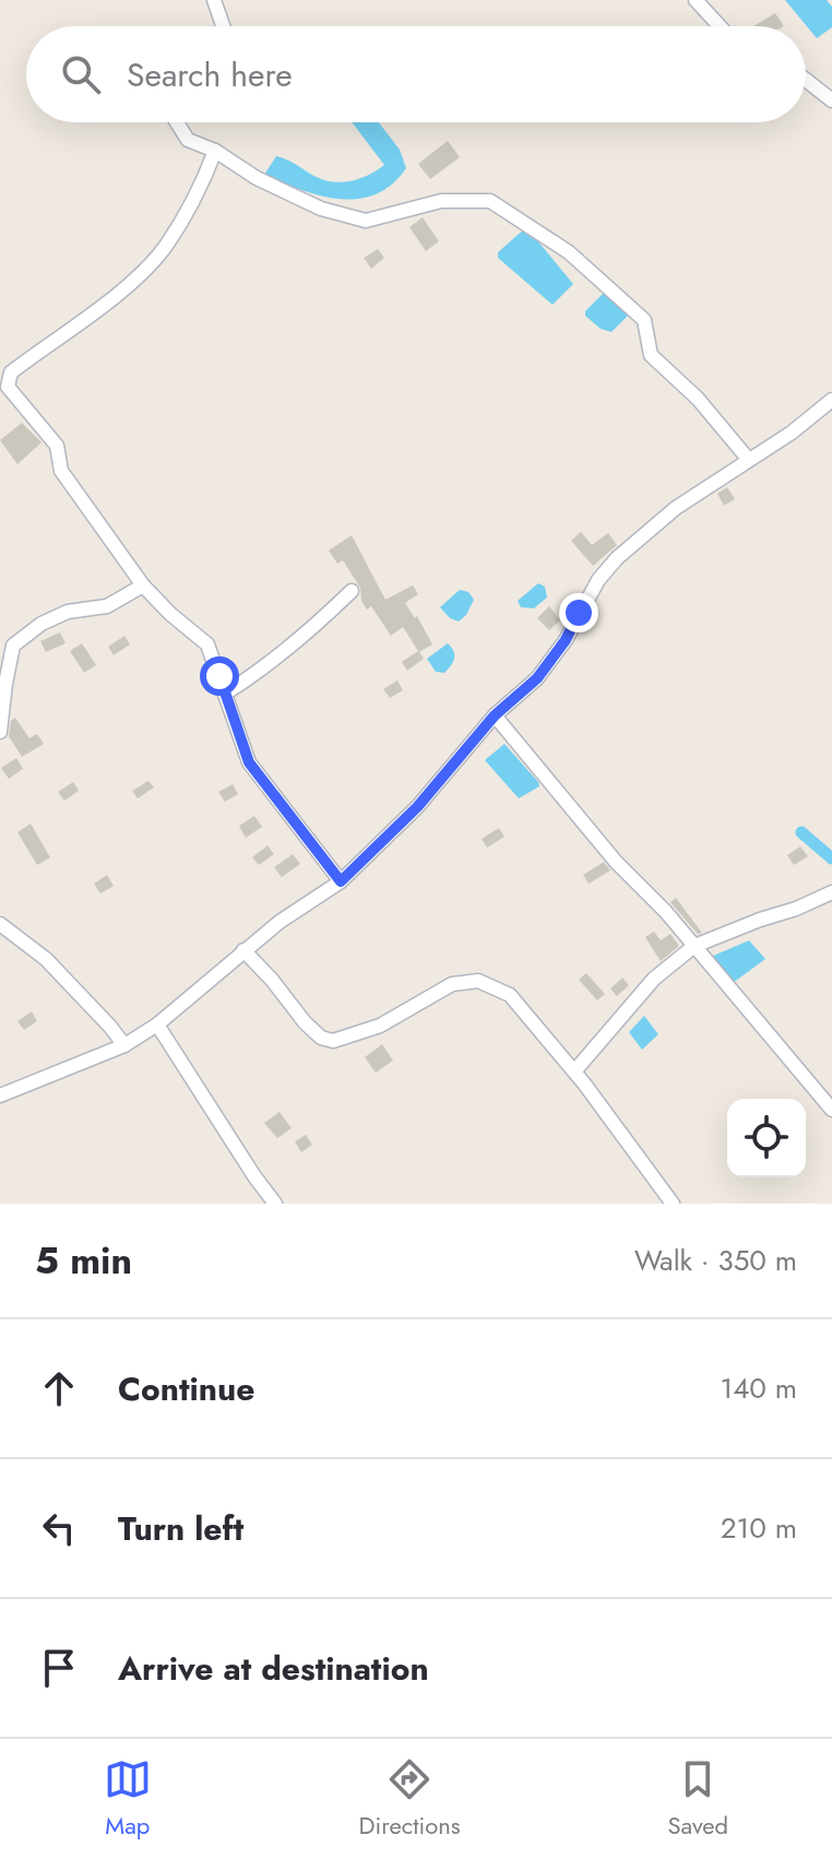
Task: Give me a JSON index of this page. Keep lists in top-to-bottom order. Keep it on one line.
{"page":{"search":"Search here","heading":["5 min","Walk · 350 m"],"list":[["Continue","140 m"],["Turn left","210 m"],"Arrive at destination"],"nav":["Map","Directions","Saved"]}}
